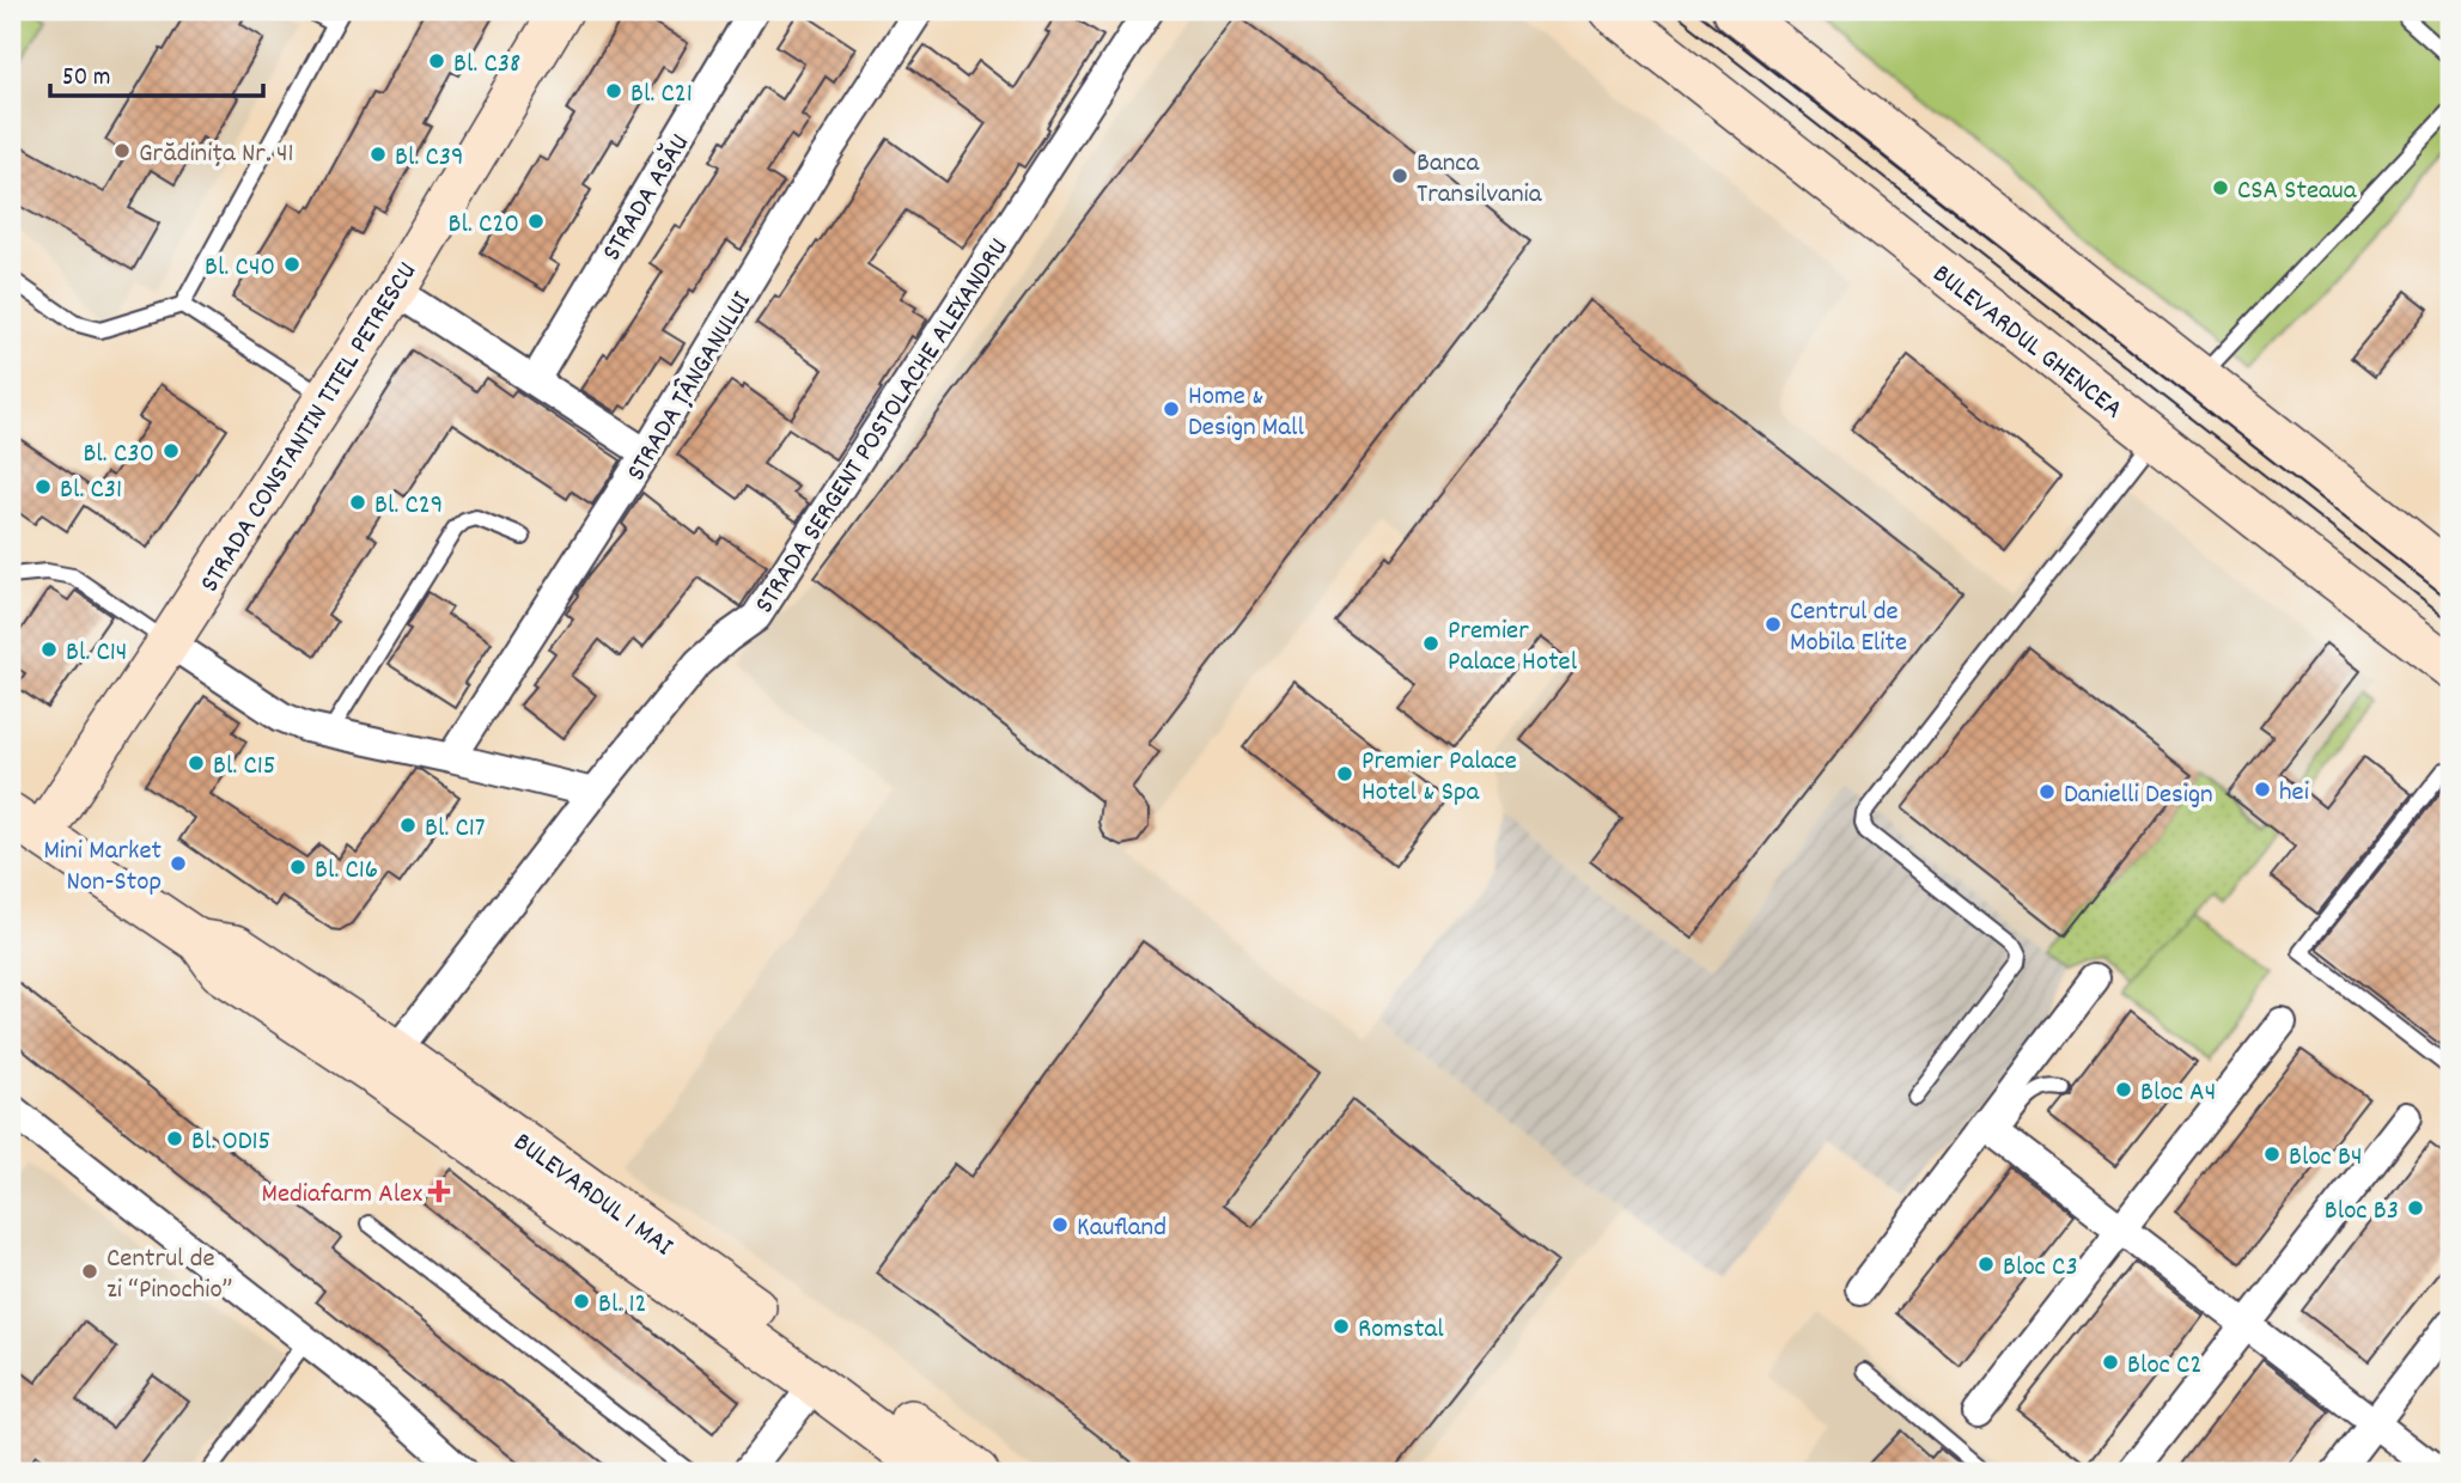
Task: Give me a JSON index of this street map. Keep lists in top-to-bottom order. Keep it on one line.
{"streets":{"main road":["BULEVARDUL GHENCEA","STRADA CONSTANTIN TITEL PETRESCU","BULEVARDUL 1 MAI"],"street":["STRADA ASĂU","STRADA ȚÂNGANULUI","STRADA SERGENT POSTOLACHE ALEXANDRU"]},"crossings":[["STRADA SERGENT POSTOLACHE ALEXANDRU","BULEVARDUL 1 MAI"],["STRADA CONSTANTIN TITEL PETRESCU","BULEVARDUL 1 MAI"]],"places":{"other":["Bl. C38","Bl. C21","Grădinița Nr. 41","Bl. C39","Banca Transilvania","CSA Steaua","Bl. C20","Bl. C40","Home & Design Mall","Bl. C30","Bl. C31","Bl. C29","Centrul de Mobila Elite","Premier Palace Hotel","Bl. C14","Bl. C15","Premier Palace Hotel & Spa","hei","Danielli Design","Bl. C17","Mini Market Non-Stop","Bl. C16","Bloc A4","Bl. OD15","Bloc B4","Bloc B3","Kaufland","Bloc C3","Centrul de zi “Pinochio”","Bl. 12","Romstal","Bloc C2"],"health":["Mediafarm Alex"]},"scale_bar":"50 m"}
